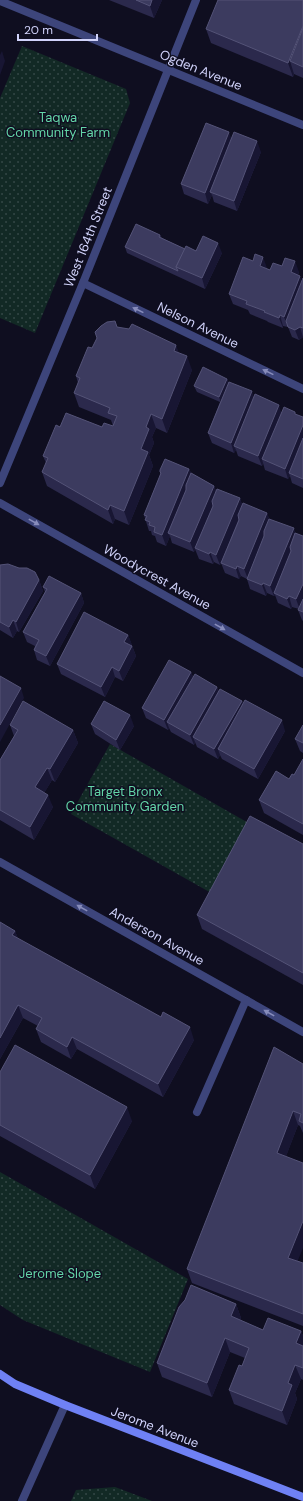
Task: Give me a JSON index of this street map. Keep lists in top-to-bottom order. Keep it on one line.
{"streets":{"main road":["Jerome Avenue"],"street":["Ogden Avenue","West 164th Street","Nelson Avenue","Woodycrest Avenue","Anderson Avenue"]},"crossings":[["Ogden Avenue","West 164th Street"],["West 164th Street","Nelson Avenue"]],"one_way":["Nelson Avenue","Woodycrest Avenue","Anderson Avenue"],"parks":["Taqwa Community Farm","Target Bronx Community Garden","Jerome Slope"],"scale_bar":"20 m"}
